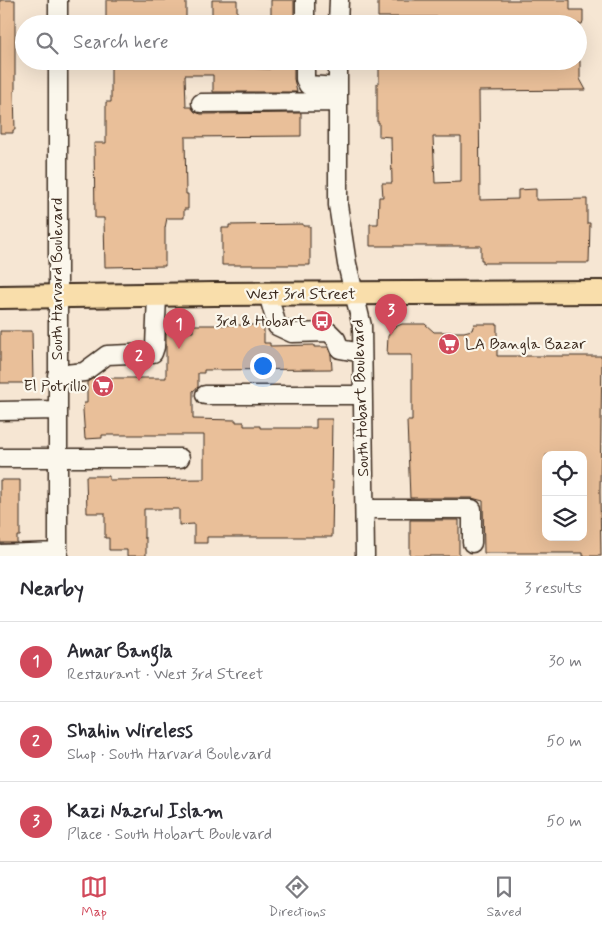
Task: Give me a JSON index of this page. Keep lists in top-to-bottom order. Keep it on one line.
{"streets":{"main road":["West 3rd Street"],"street":["South Harvard Boulevard","South Hobart Boulevard"]},"crossings":[["South Harvard Boulevard","West 3rd Street"],["West 3rd Street","South Hobart Boulevard"]],"places":{"bus stop":["3rd & Hobart"],"supermarket":["LA Bangla Bazar","El Potrillo"]},"page":{"search":"Search here","pins":["3","1","2"],"heading":["Nearby","3 results"],"list":[{"mark":"1","name":"Amar Bangla","note":"Restaurant · West 3rd Street","value":"30 m"},{"mark":"2","name":"Shahin Wireless","note":"Shop · South Harvard Boulevard","value":"50 m"},{"mark":"3","name":"Kazi Nazrul Islam","note":"Place · South Hobart Boulevard","value":"50 m"}],"nav":["Map","Directions","Saved"]}}
